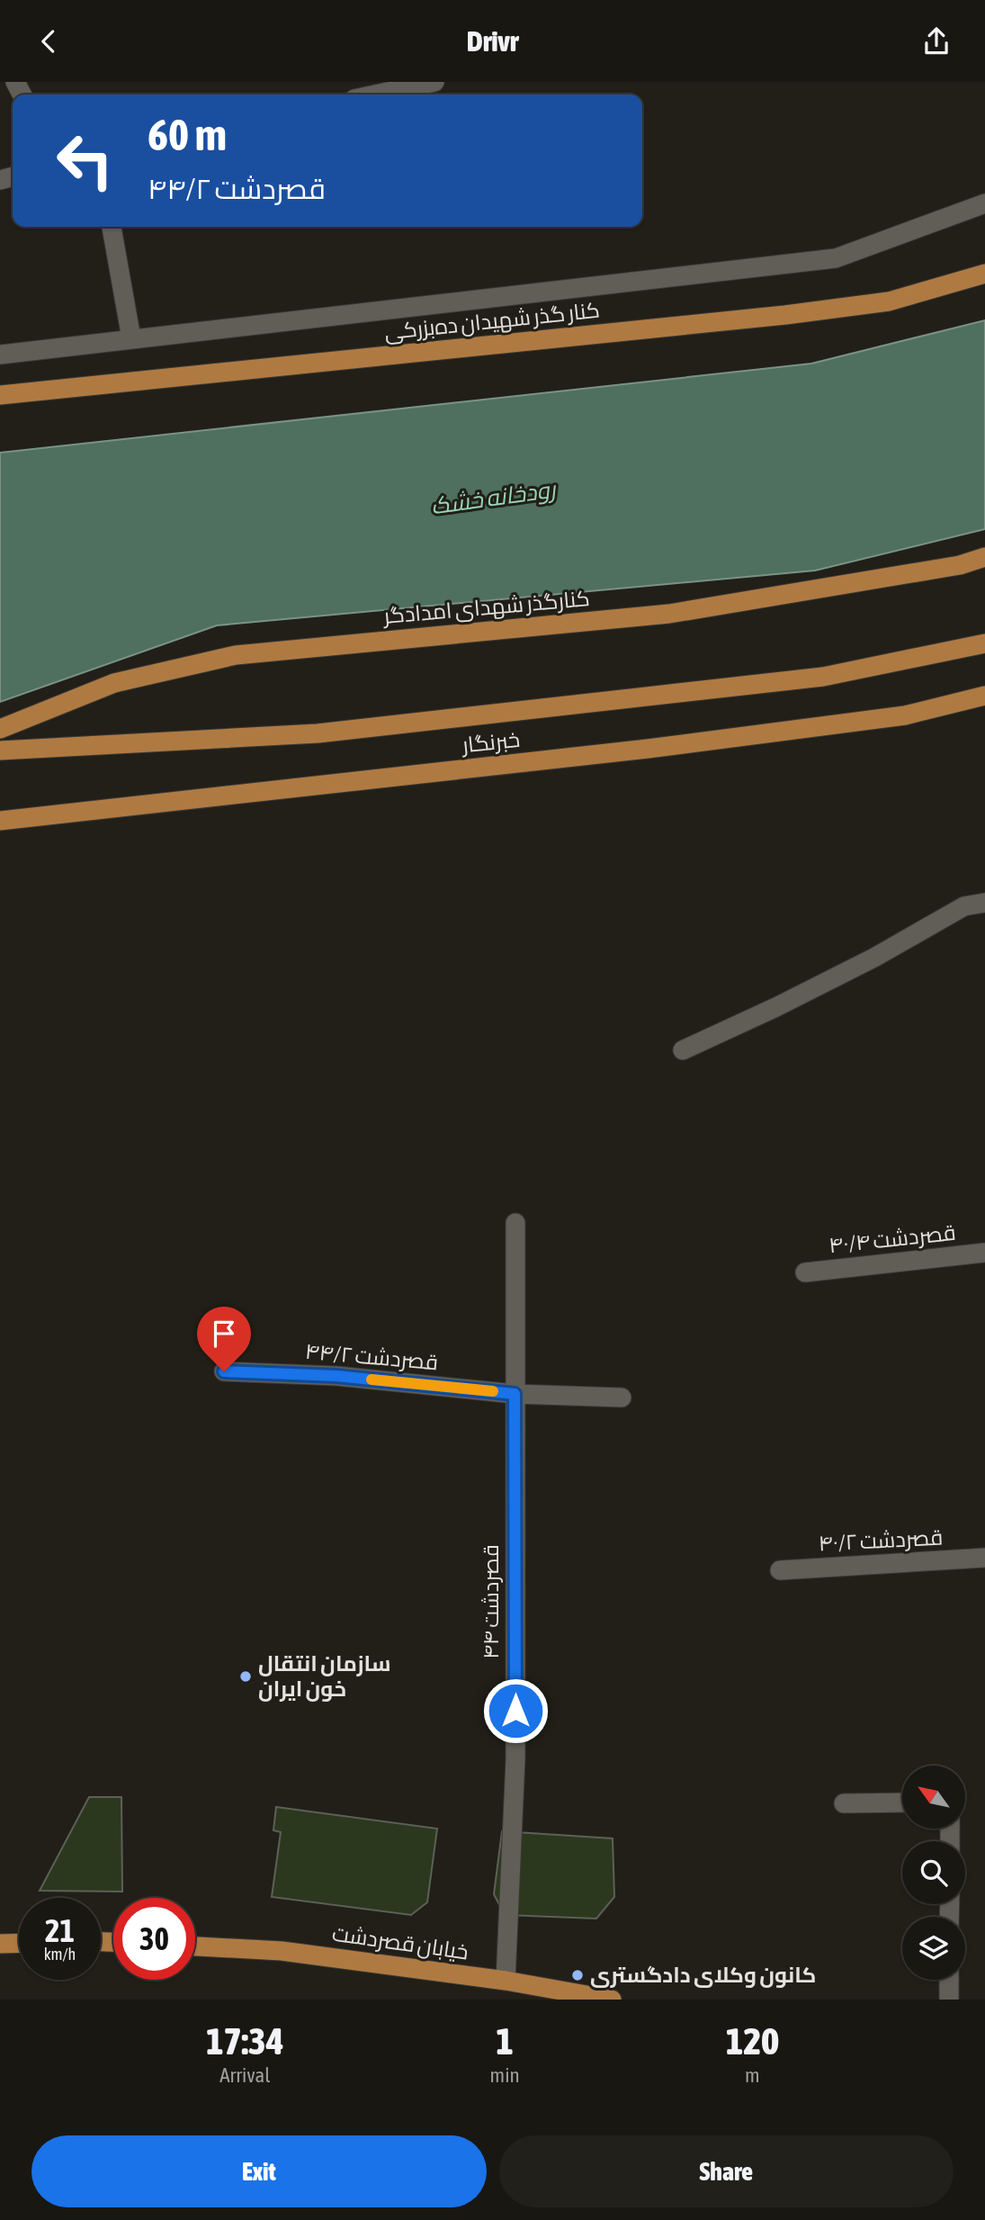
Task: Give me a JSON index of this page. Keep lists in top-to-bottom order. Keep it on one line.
{"streets":{"main road":["کنار گذر شهیدان ده‌بزرکی","کنارگذر شهدای امدادگر","خبرنگار","خیابان قصردشت"],"street":["۴۰/۴ قصردشت","۴۴/۲ قصردشت","۴۰/۲ قصردشت","۴۴ قصردشت"]},"crossings":[["۴۴/۲ قصردشت","۴۴ قصردشت"],["۴۴ قصردشت","خیابان قصردشت"]],"water":["رودخانه خشک"],"places":["سازمان انتقال خون ایران","کانون وکلای دادگستری"],"north":"top left","page":{"header":"Drivr","turn":["60 m","۴۴/۲ قصردشت"],"speed":"21 km/h","limit":"30","eta":["17:34","Arrival","1","min","120","m"],"buttons":["Exit","Share"]}}
